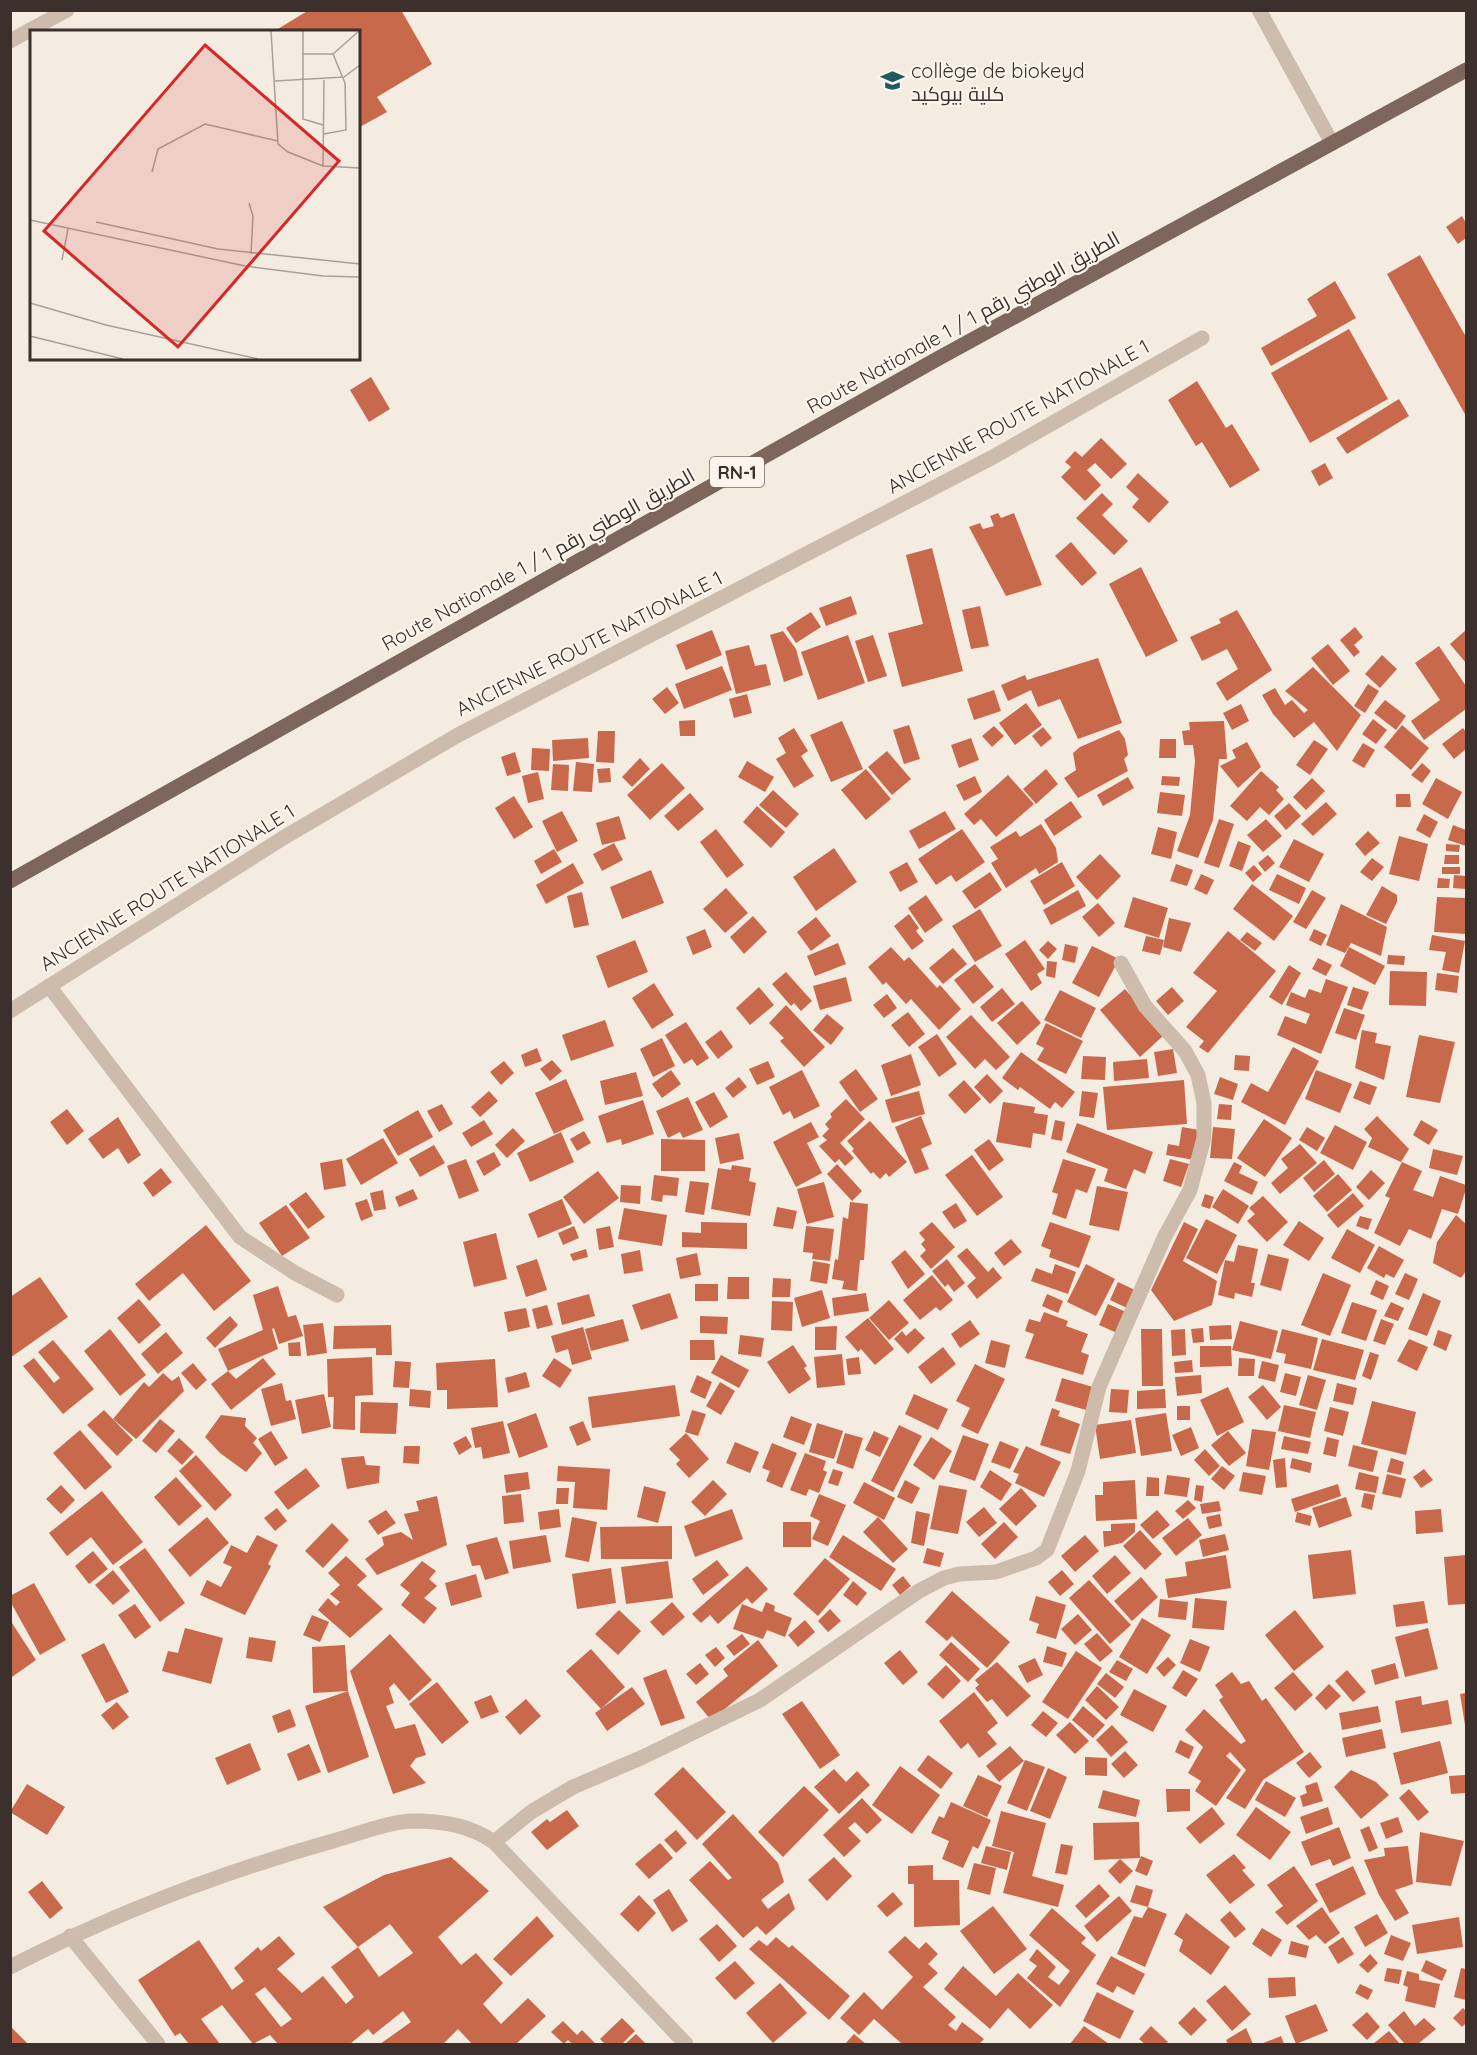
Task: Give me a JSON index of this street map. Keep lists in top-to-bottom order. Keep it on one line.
{"streets":{"main road":["Route Nationale 1 / الطريق الوطني رقم 1","RN-1"],"street":["ANCIENNE ROUTE NATIONALE 1"]},"places":{"school or university":["collège de biokeyd كلية بيوكيد"]}}
